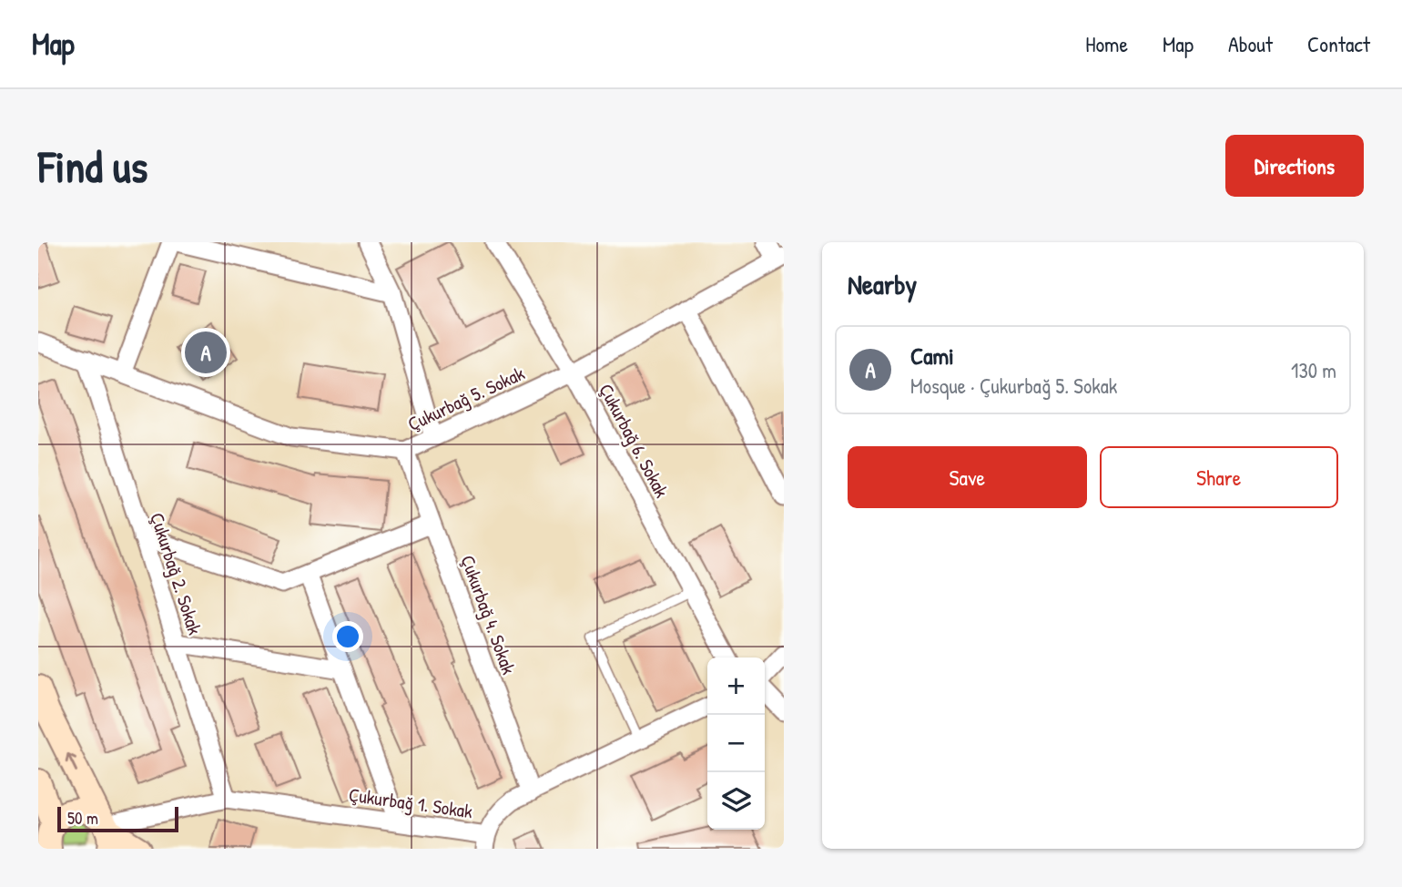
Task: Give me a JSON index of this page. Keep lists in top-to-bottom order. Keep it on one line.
{"streets":{"street":["Çukurbağ 5. Sokak","Çukurbağ 6. Sokak","Çukurbağ 2. Sokak","Çukurbağ 4. Sokak","Çukurbağ 1. Sokak"]},"crossings":[["Çukurbağ 5. Sokak","Çukurbağ 6. Sokak"],["Çukurbağ 5. Sokak","Çukurbağ 2. Sokak"],["Çukurbağ 5. Sokak","Çukurbağ 4. Sokak"],["Çukurbağ 2. Sokak","Çukurbağ 1. Sokak"],["Çukurbağ 4. Sokak","Çukurbağ 1. Sokak"]],"scale_bar":"50 m","page":{"header":"Map","nav":["Home","Map","About","Contact"],"buttons":["Directions",["Save","Share"]],"title":"Find us","heading":"Nearby","list":[{"mark":"A","name":"Cami","note":"Mosque · Çukurbağ 5. Sokak","value":"130 m"}],"pins":"A","map_buttons":["+","−"],"scale":"50 m"}}
